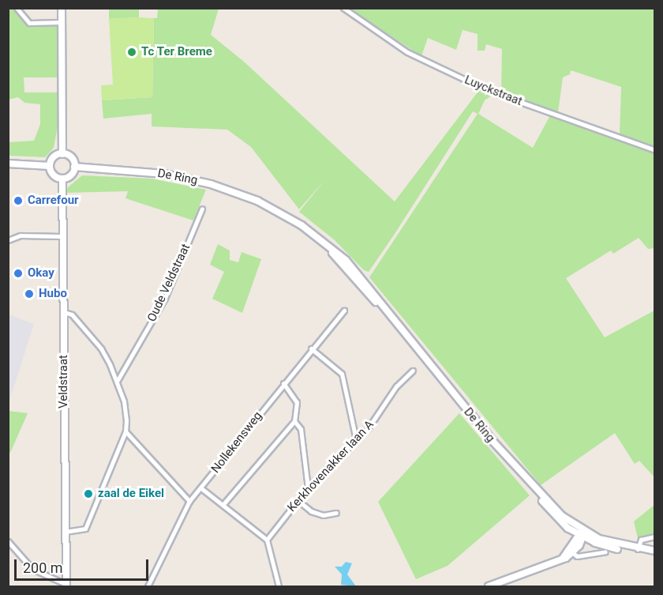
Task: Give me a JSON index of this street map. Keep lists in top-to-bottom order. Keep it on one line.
{"streets":{"main road":["De Ring","Veldstraat"],"street":["Luyckstraat","Oude Veldstraat","Nollekensweg","Kerkhovenakker laan A"]},"crossings":[["De Ring","Veldstraat"]],"places":["Tc Ter Breme","Carrefour","Okay","Hubo","zaal de Eikel"],"scale_bar":"200 m"}
